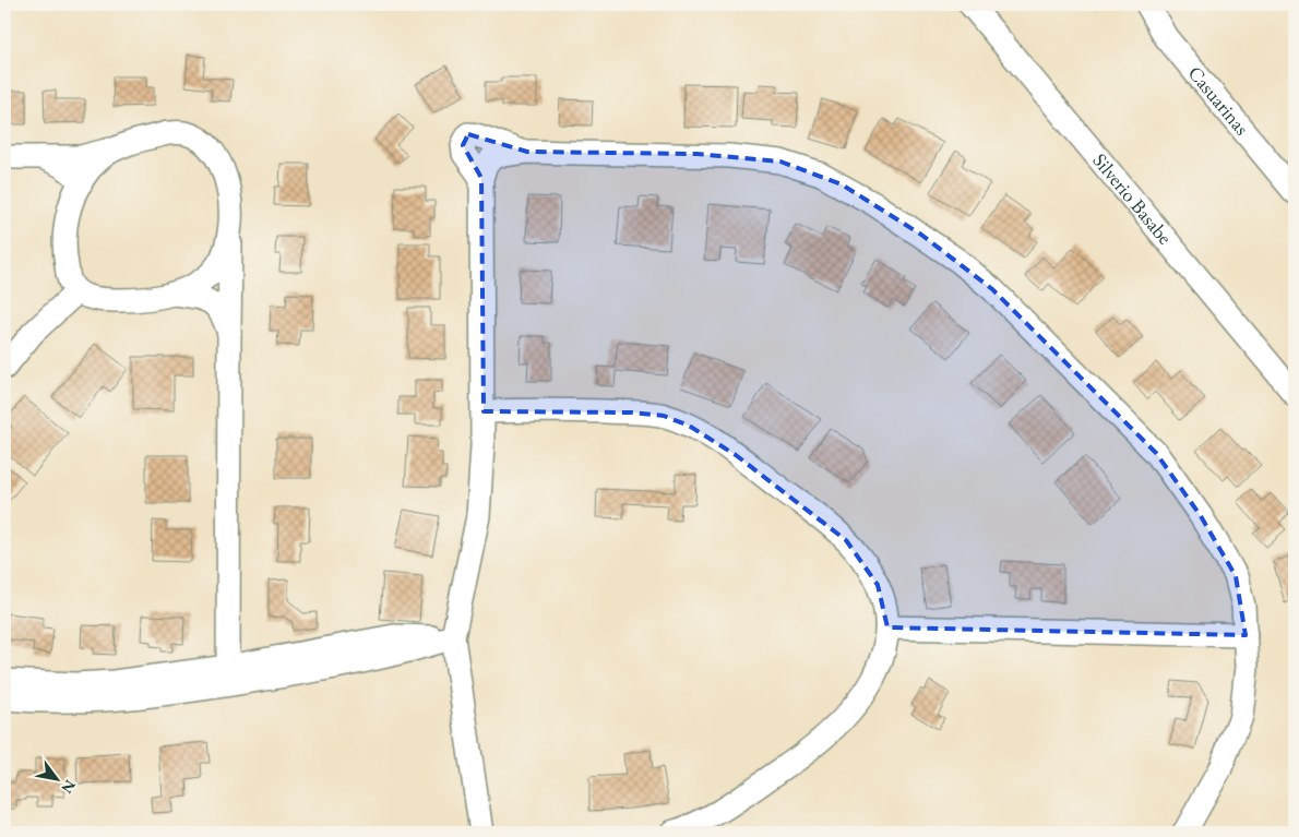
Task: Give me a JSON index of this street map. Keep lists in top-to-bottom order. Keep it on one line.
{"streets":{"street":["Casuarinas","Silverio Basabe"]},"north":"bottom right"}
